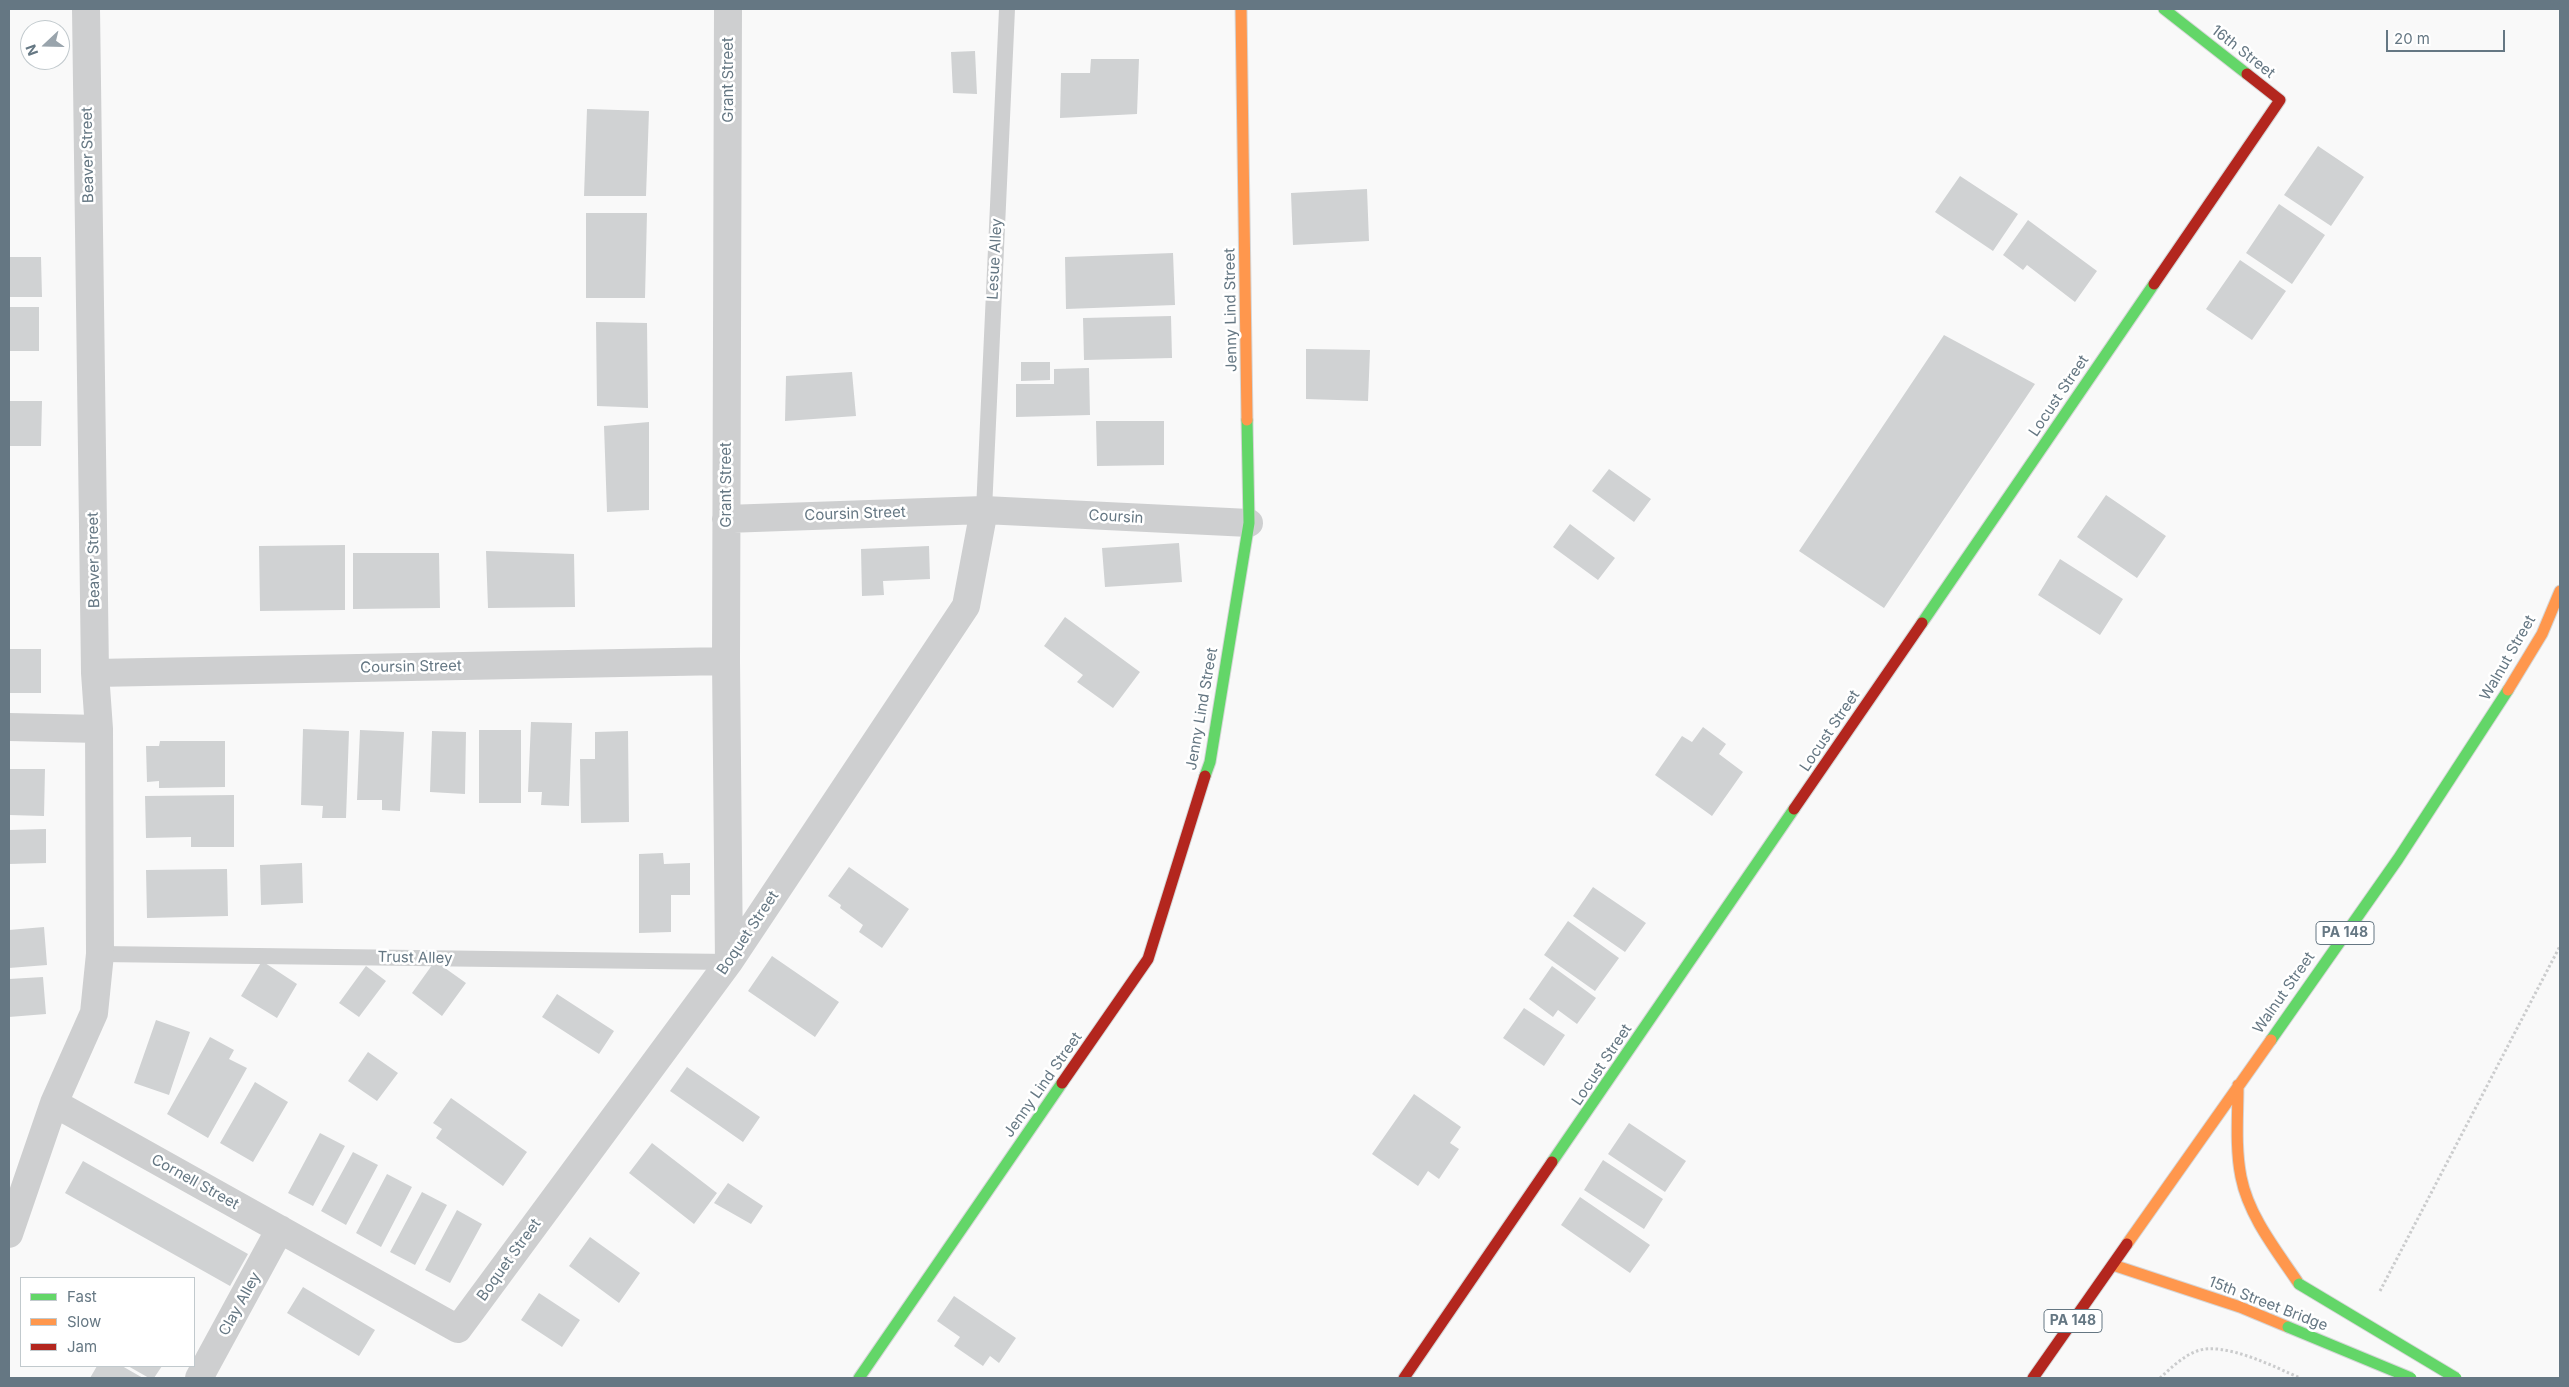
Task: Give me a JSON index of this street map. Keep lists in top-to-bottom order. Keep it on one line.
{"streets":{"street":["16th Street","Grant Street","Beaver Street","Jenny Lind Street","Locust Street","Coursin Street","Coursin","Walnut Street","Boquet Street","PA 148","Cornell Street","Clay Alley","15th Street Bridge"],"lane":["Lesue Alley","Trust Alley"]},"crossings":[["16th Street","Locust Street"],["Grant Street","Coursin Street"],["Grant Street","Boquet Street"],["Grant Street","Trust Alley"],["Beaver Street","Coursin Street"],["Beaver Street","Trust Alley"],["Beaver Street","Cornell Street"],["Lesue Alley","Coursin Street"],["Lesue Alley","Coursin"],["Lesue Alley","Boquet Street"],["Jenny Lind Street","Coursin"],["Coursin Street","Coursin"],["Coursin Street","Boquet Street"],["Coursin","Boquet Street"],["Walnut Street","15th Street Bridge"],["Boquet Street","Trust Alley"],["Boquet Street","Cornell Street"],["Cornell Street","Clay Alley"]],"legend":["Fast","Slow","Jam"],"scale_bar":"20 m","north":"left"}
